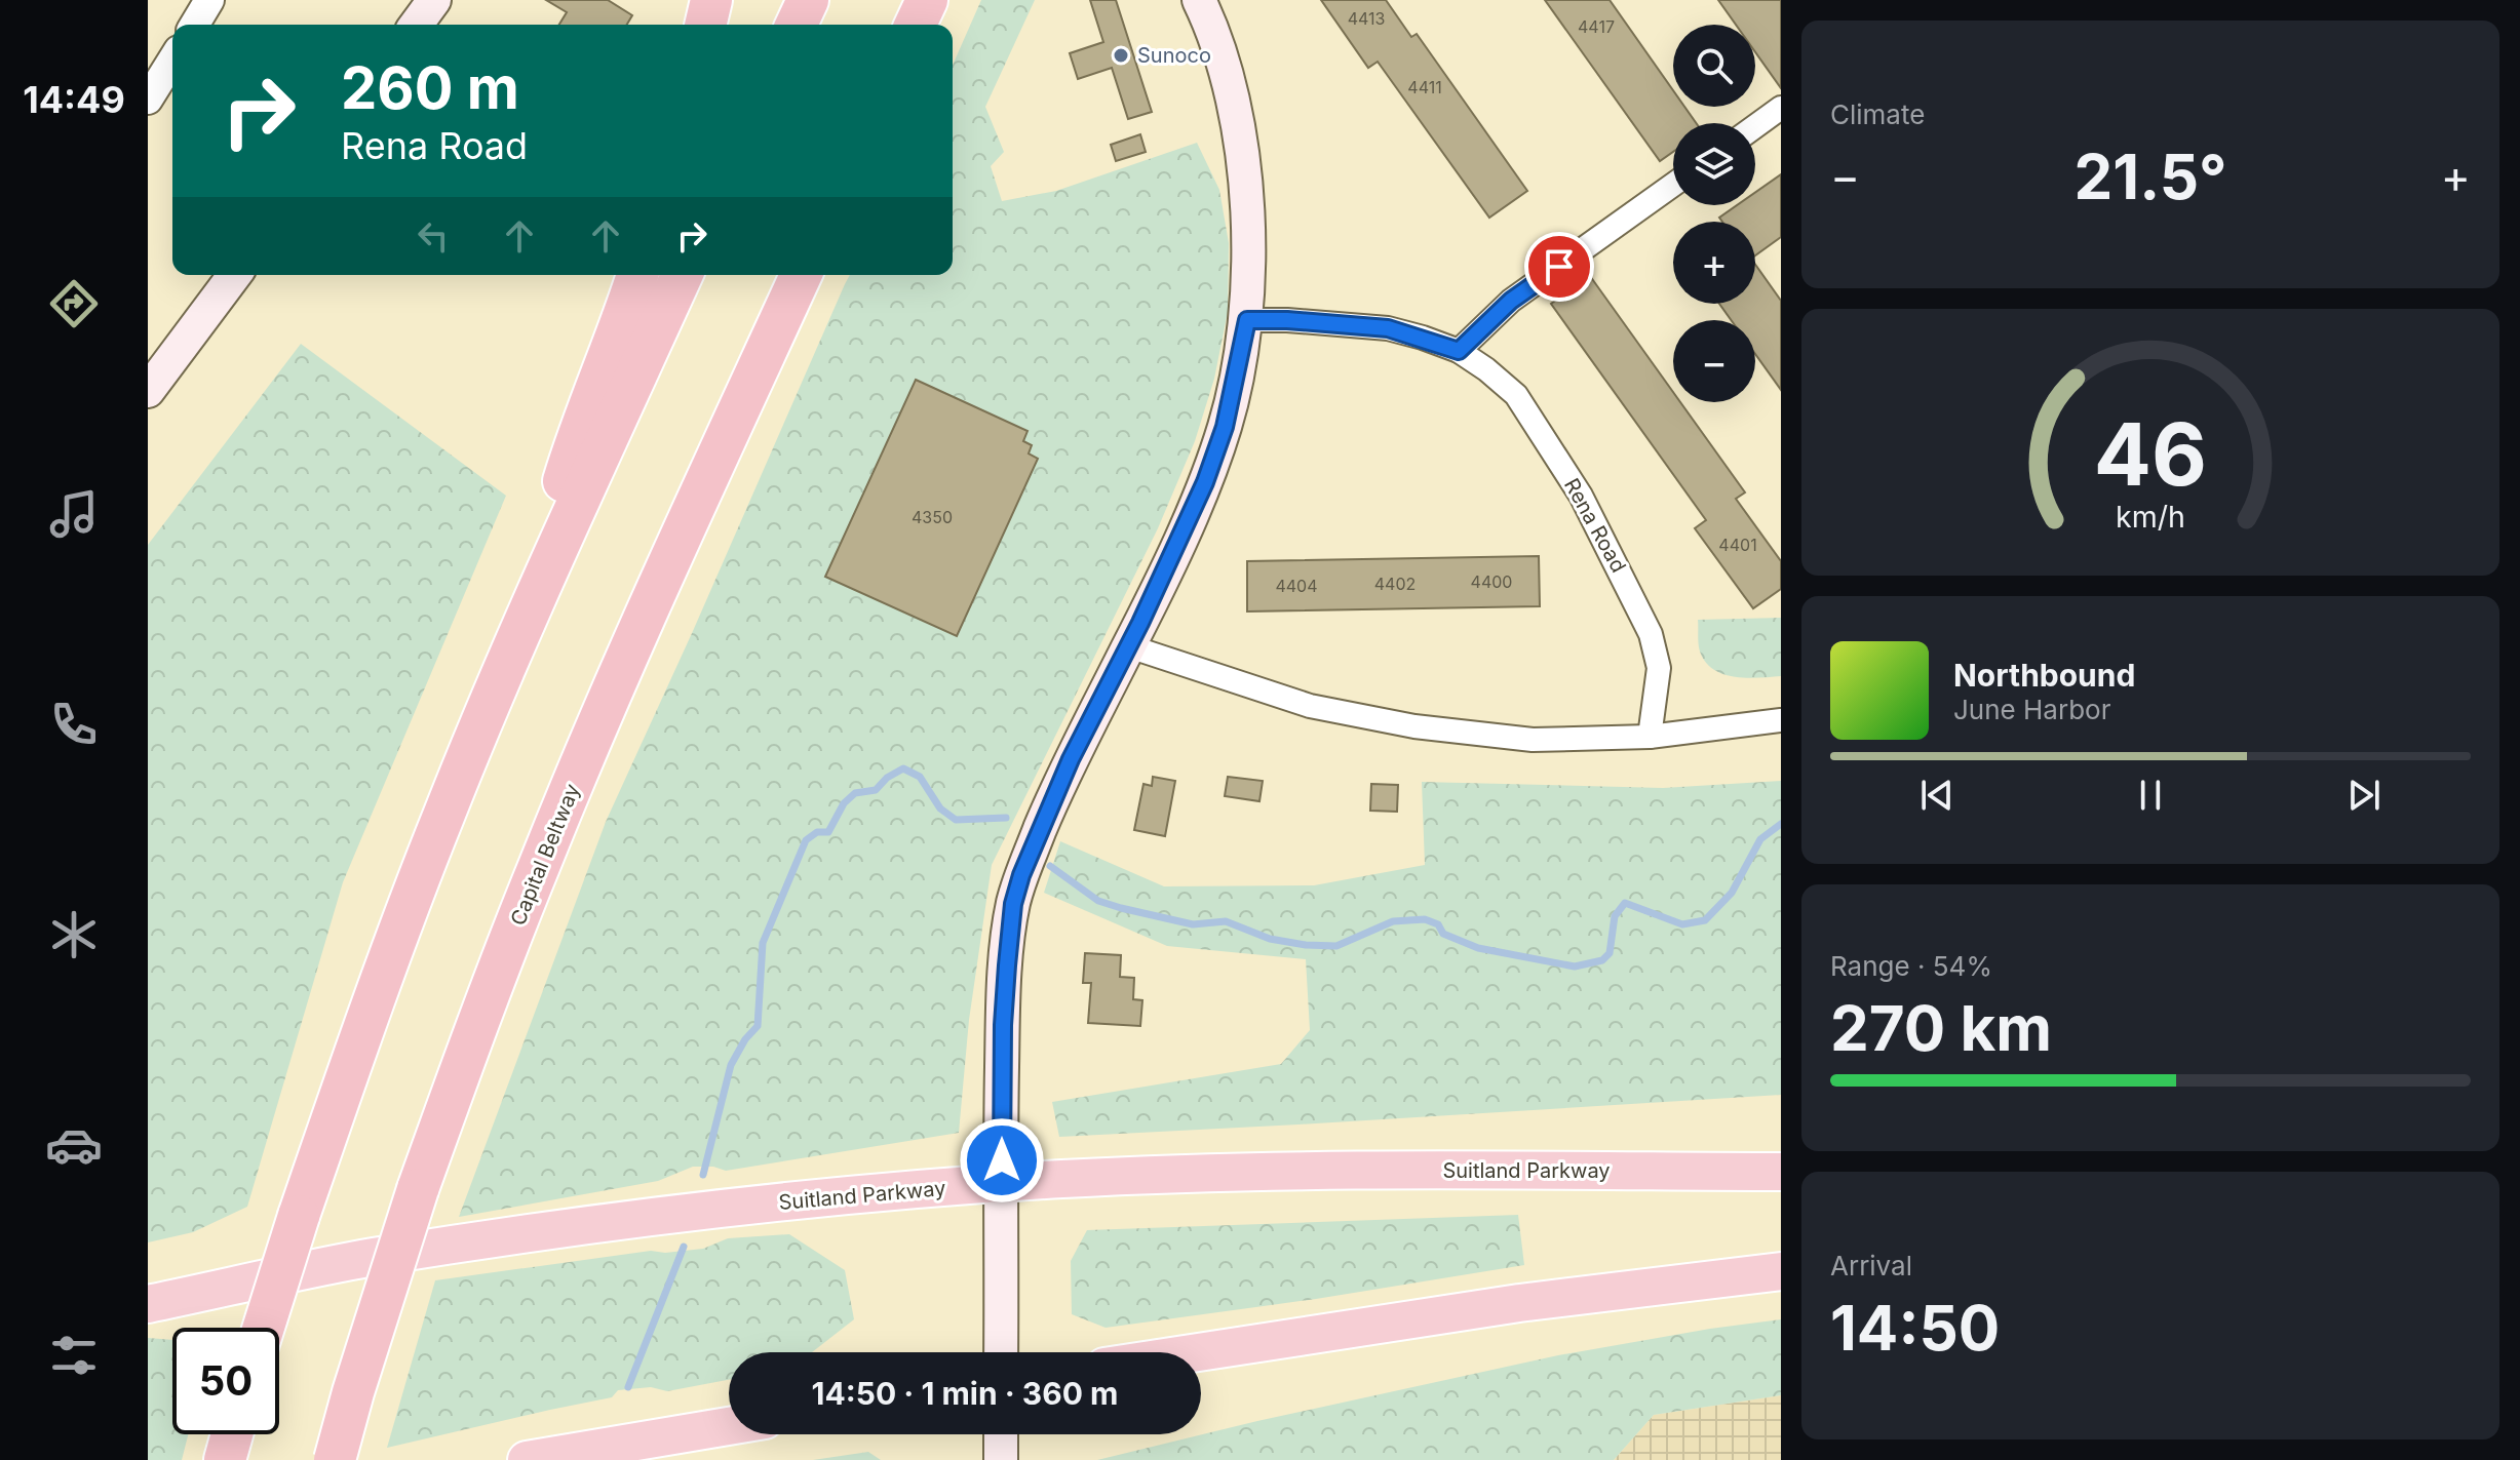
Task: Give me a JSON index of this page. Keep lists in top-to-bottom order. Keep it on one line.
{"streets":{"highway":["Capital Beltway","Suitland Parkway"],"street":["Rena Road"]},"places":["Sunoco"],"house_numbers":["4413","4417","4411","4350","4401","4400","4402","4404"],"page":{"tabs":"14:49","tile":["Climate",["Range · 54%","270 km"],["Arrival","14:50"]],"map_buttons":["+","−"],"turn":["260 m","Rena Road"],"heat":["−","21.5°","+"],"song":["Northbound","June Harbor"],"limit":"50","trip":"14:50 · 1 min · 360 m","gauge":["46","km/h"]}}
